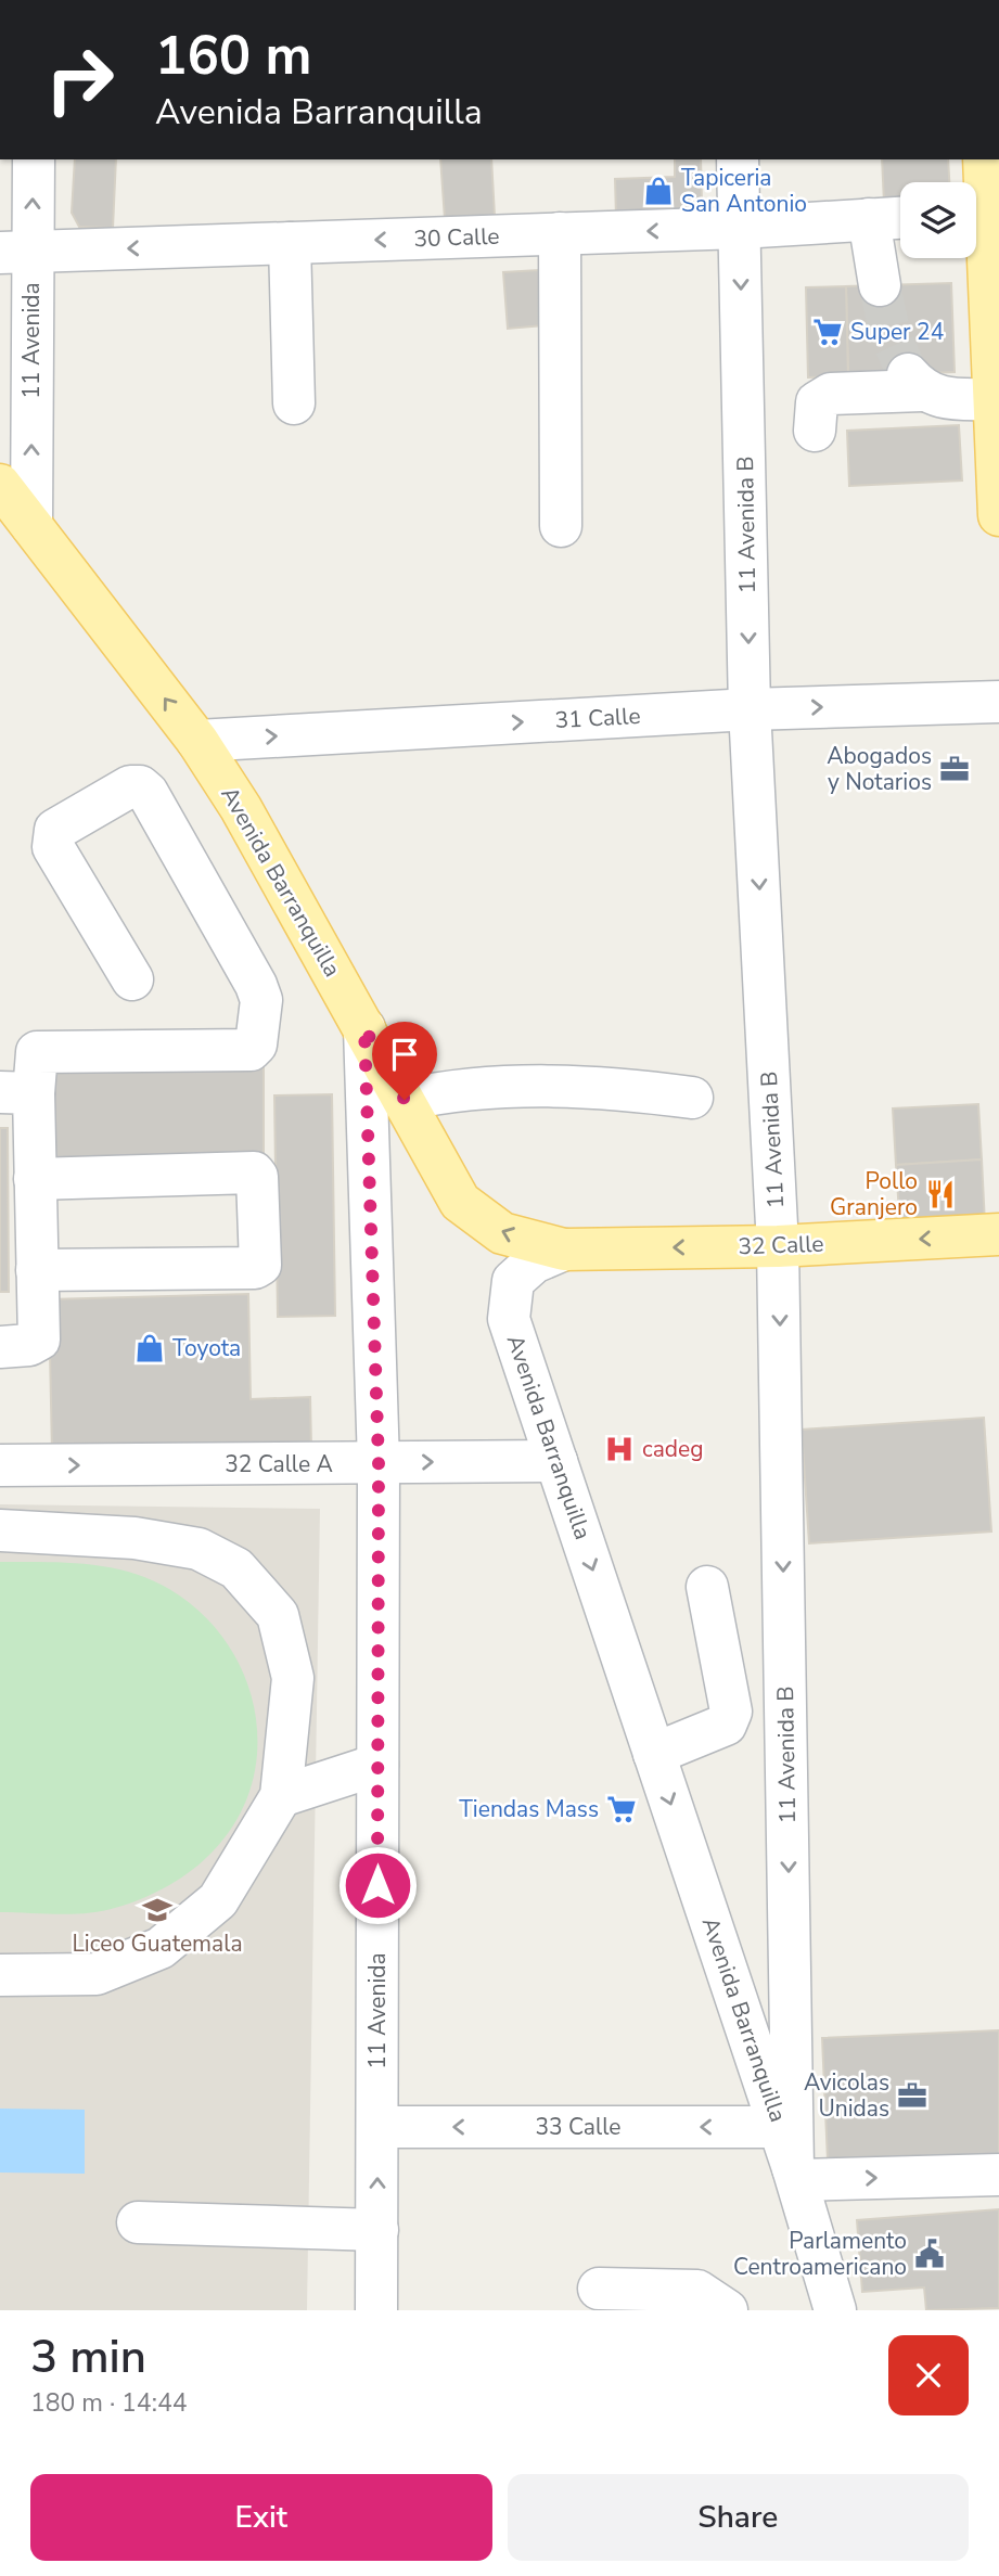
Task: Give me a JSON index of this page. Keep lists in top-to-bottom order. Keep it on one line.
{"streets":{"main road":["Avenida Barranquilla","32 Calle"],"street":["30 Calle","11 Avenida","11 Avenida B","31 Calle","32 Calle A","33 Calle"]},"crossings":[["30 Calle","11 Avenida"],["30 Calle","11 Avenida B"],["11 Avenida","Avenida Barranquilla"],["11 Avenida","32 Calle A"],["11 Avenida","33 Calle"],["11 Avenida B","31 Calle"],["11 Avenida B","Avenida Barranquilla"],["11 Avenida B","32 Calle"],["31 Calle","Avenida Barranquilla"],["Avenida Barranquilla","32 Calle"],["Avenida Barranquilla","32 Calle A"],["Avenida Barranquilla","33 Calle"]],"one_way":["30 Calle","11 Avenida B","31 Calle","32 Calle"],"places":{"shop":["Tapiceria San Antonio","Toyota"],"supermarket":["Super 24","Tiendas Mass"],"office":["Abogados y Notarios","Avicolas Unidas"],"restaurant":["Pollo Granjero"],"hospital":["cadeg"],"school or university":["Liceo Guatemala"],"public building":["Parlamento Centroamericano"]},"page":{"turn":["160 m","Avenida Barranquilla"],"heading":["3 min","180 m · 14:44"],"buttons":["Exit","Share"]}}
